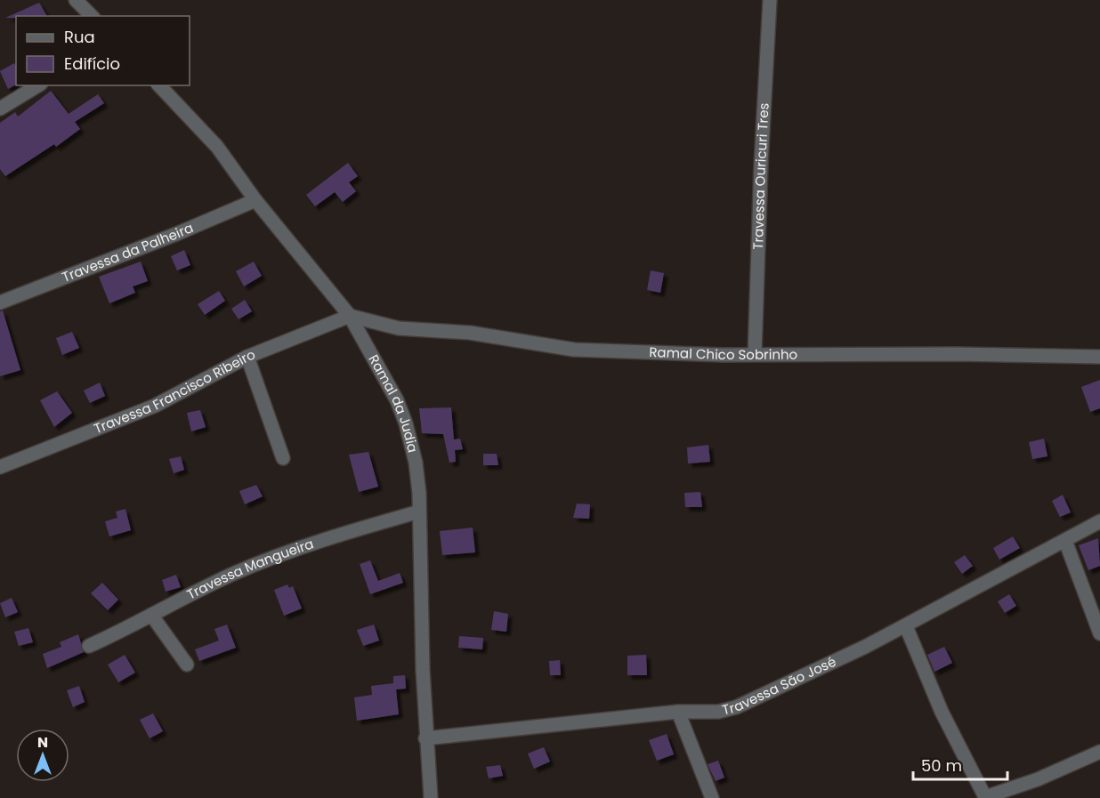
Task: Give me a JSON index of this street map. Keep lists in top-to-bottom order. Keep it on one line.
{"streets":{"street":["Travessa Ouricuri Tres","Travessa da Palheira","Ramal Chico Sobrinho","Travessa Francisco Ribeiro","Ramal da Judia","Travessa Mangueira","Travessa São José"]},"crossings":[["Travessa Ouricuri Tres","Ramal Chico Sobrinho"],["Travessa da Palheira","Ramal da Judia"],["Ramal Chico Sobrinho","Travessa Francisco Ribeiro"],["Ramal Chico Sobrinho","Ramal da Judia"],["Travessa Francisco Ribeiro","Ramal da Judia"],["Ramal da Judia","Travessa Mangueira"],["Ramal da Judia","Travessa São José"]],"legend":["Rua","Edifício"],"scale_bar":"50 m","north":"top"}
